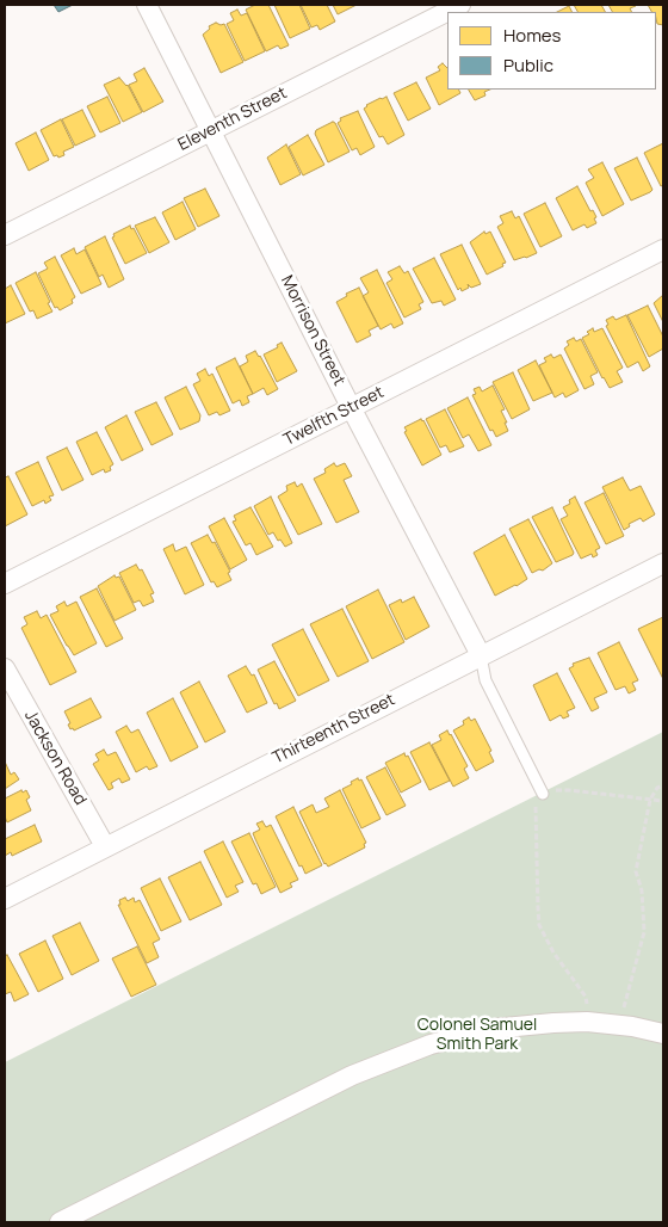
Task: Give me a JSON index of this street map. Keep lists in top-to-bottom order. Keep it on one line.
{"streets":{"street":["Eleventh Street","Morrison Street","Twelfth Street","Thirteenth Street","Jackson Road"]},"crossings":[["Eleventh Street","Morrison Street"],["Morrison Street","Twelfth Street"],["Morrison Street","Thirteenth Street"],["Thirteenth Street","Jackson Road"]],"parks":["Colonel Samuel Smith Park"],"legend":["Homes","Public"]}
